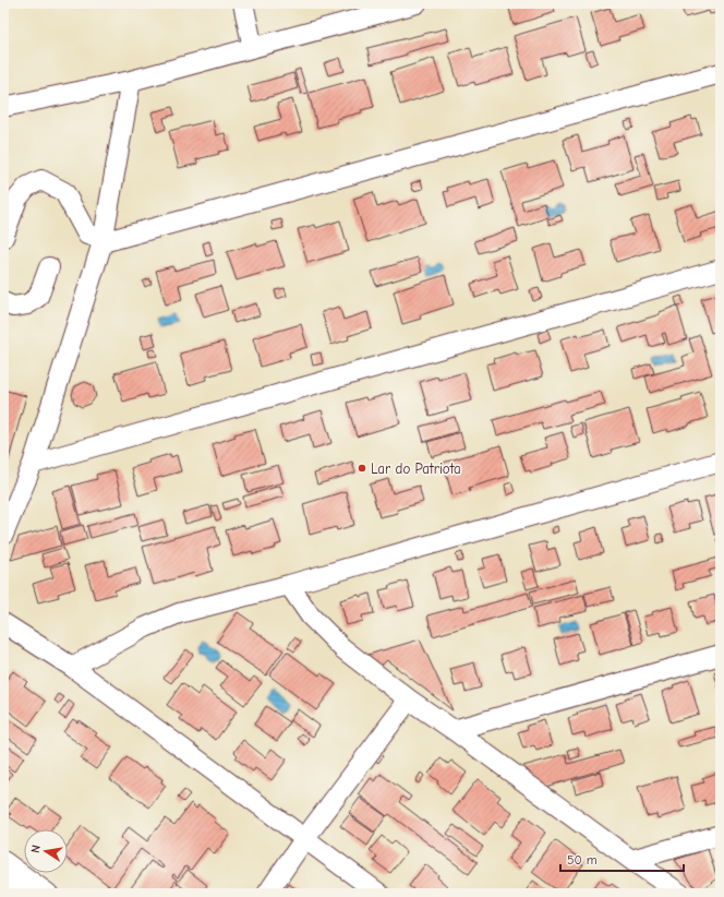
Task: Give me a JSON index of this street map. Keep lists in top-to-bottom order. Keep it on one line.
{"places":["Lar do Patriota"],"scale_bar":"50 m","north":"left"}
